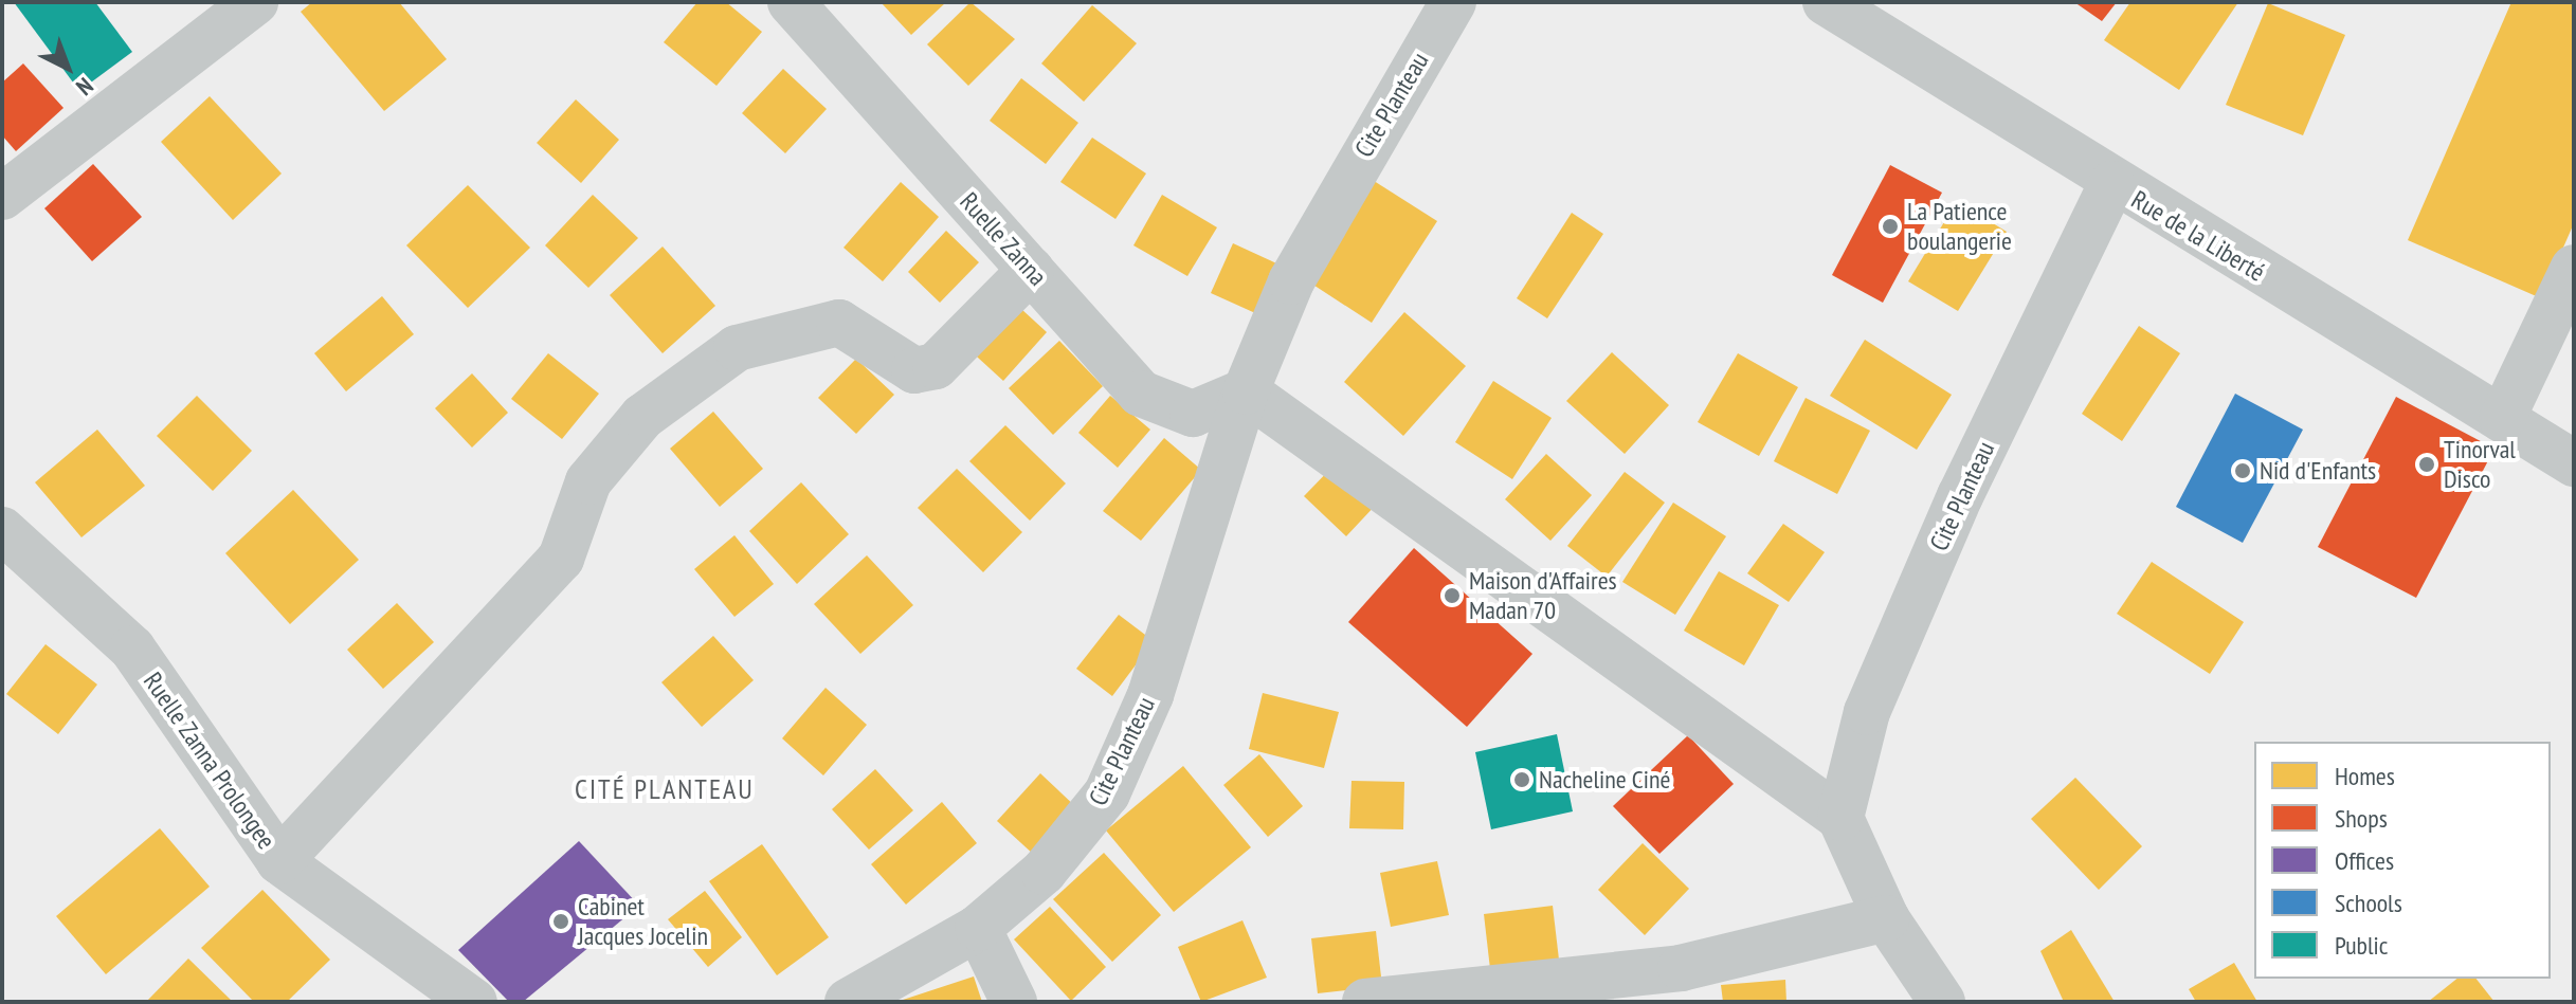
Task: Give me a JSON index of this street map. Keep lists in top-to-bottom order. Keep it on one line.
{"streets":{"street":["Cite Planteau","Rue de la Liberté","Ruelle Zanna","Ruelle Zanna Prolongee"]},"crossings":[["Cite Planteau","Rue de la Liberté"],["Cite Planteau","Ruelle Zanna"]],"districts":["CITÉ PLANTEAU"],"places":["La Patience boulangerie","Tinorval Disco","Nid d'Enfants","Maison d'Affaires Madan 70","Nacheline Ciné","Cabinet Jacques Jocelin"],"legend":["Homes","Shops","Offices","Schools","Public"],"north":"bottom right"}
